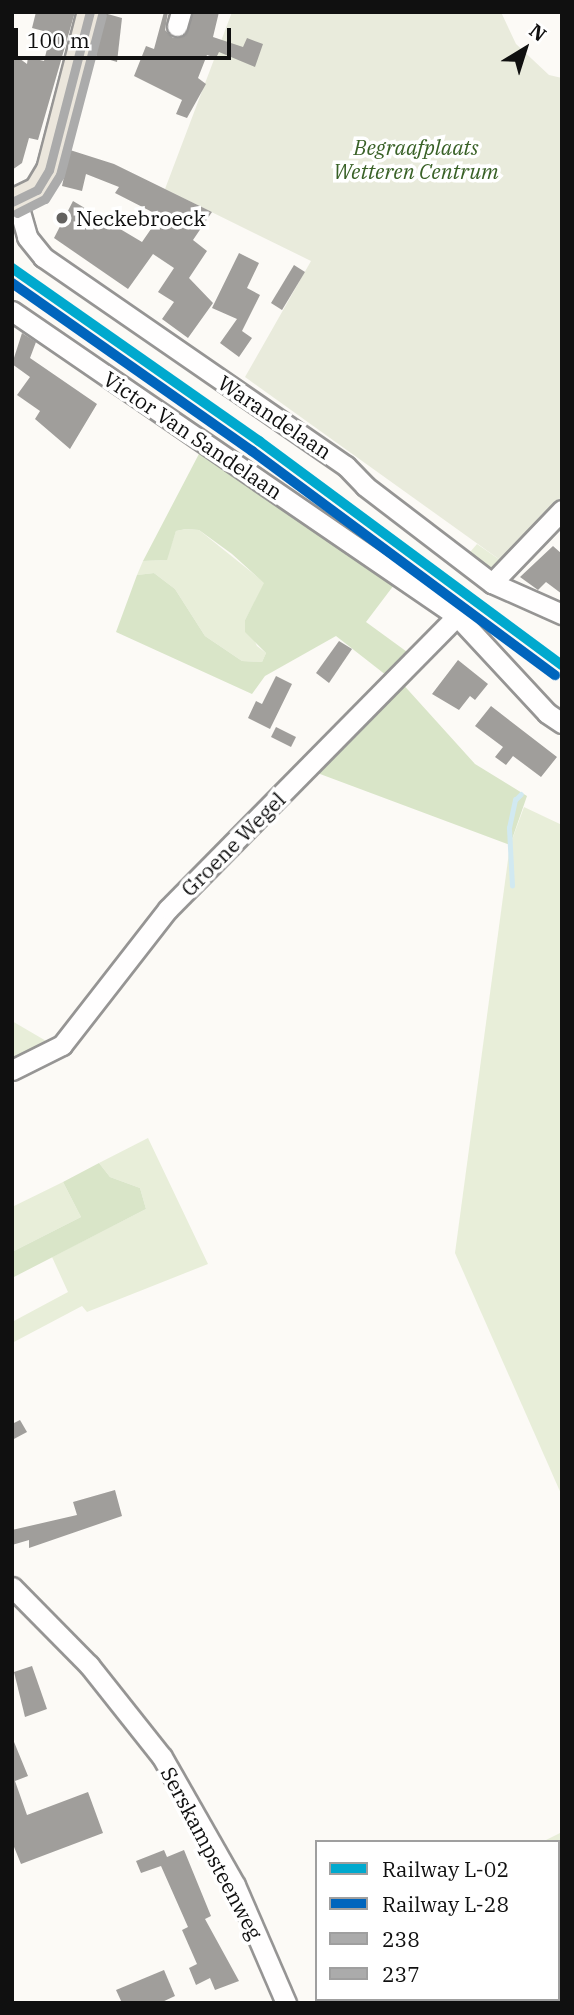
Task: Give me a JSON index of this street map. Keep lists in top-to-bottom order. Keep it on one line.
{"streets":{"street":["Warandelaan","Victor Van Sandelaan","Groene Wegel","Serskampsteenweg"]},"crossings":[["Victor Van Sandelaan","Groene Wegel"]],"parks":["Begraafplaats Wetteren Centrum"],"places":["Neckebroeck"],"lines":["transit line 238","transit line 237","rail line L-02","rail line L-28"],"legend":["Railway L-02","Railway L-28","238","237"],"scale_bar":"100 m","north":"top right"}
